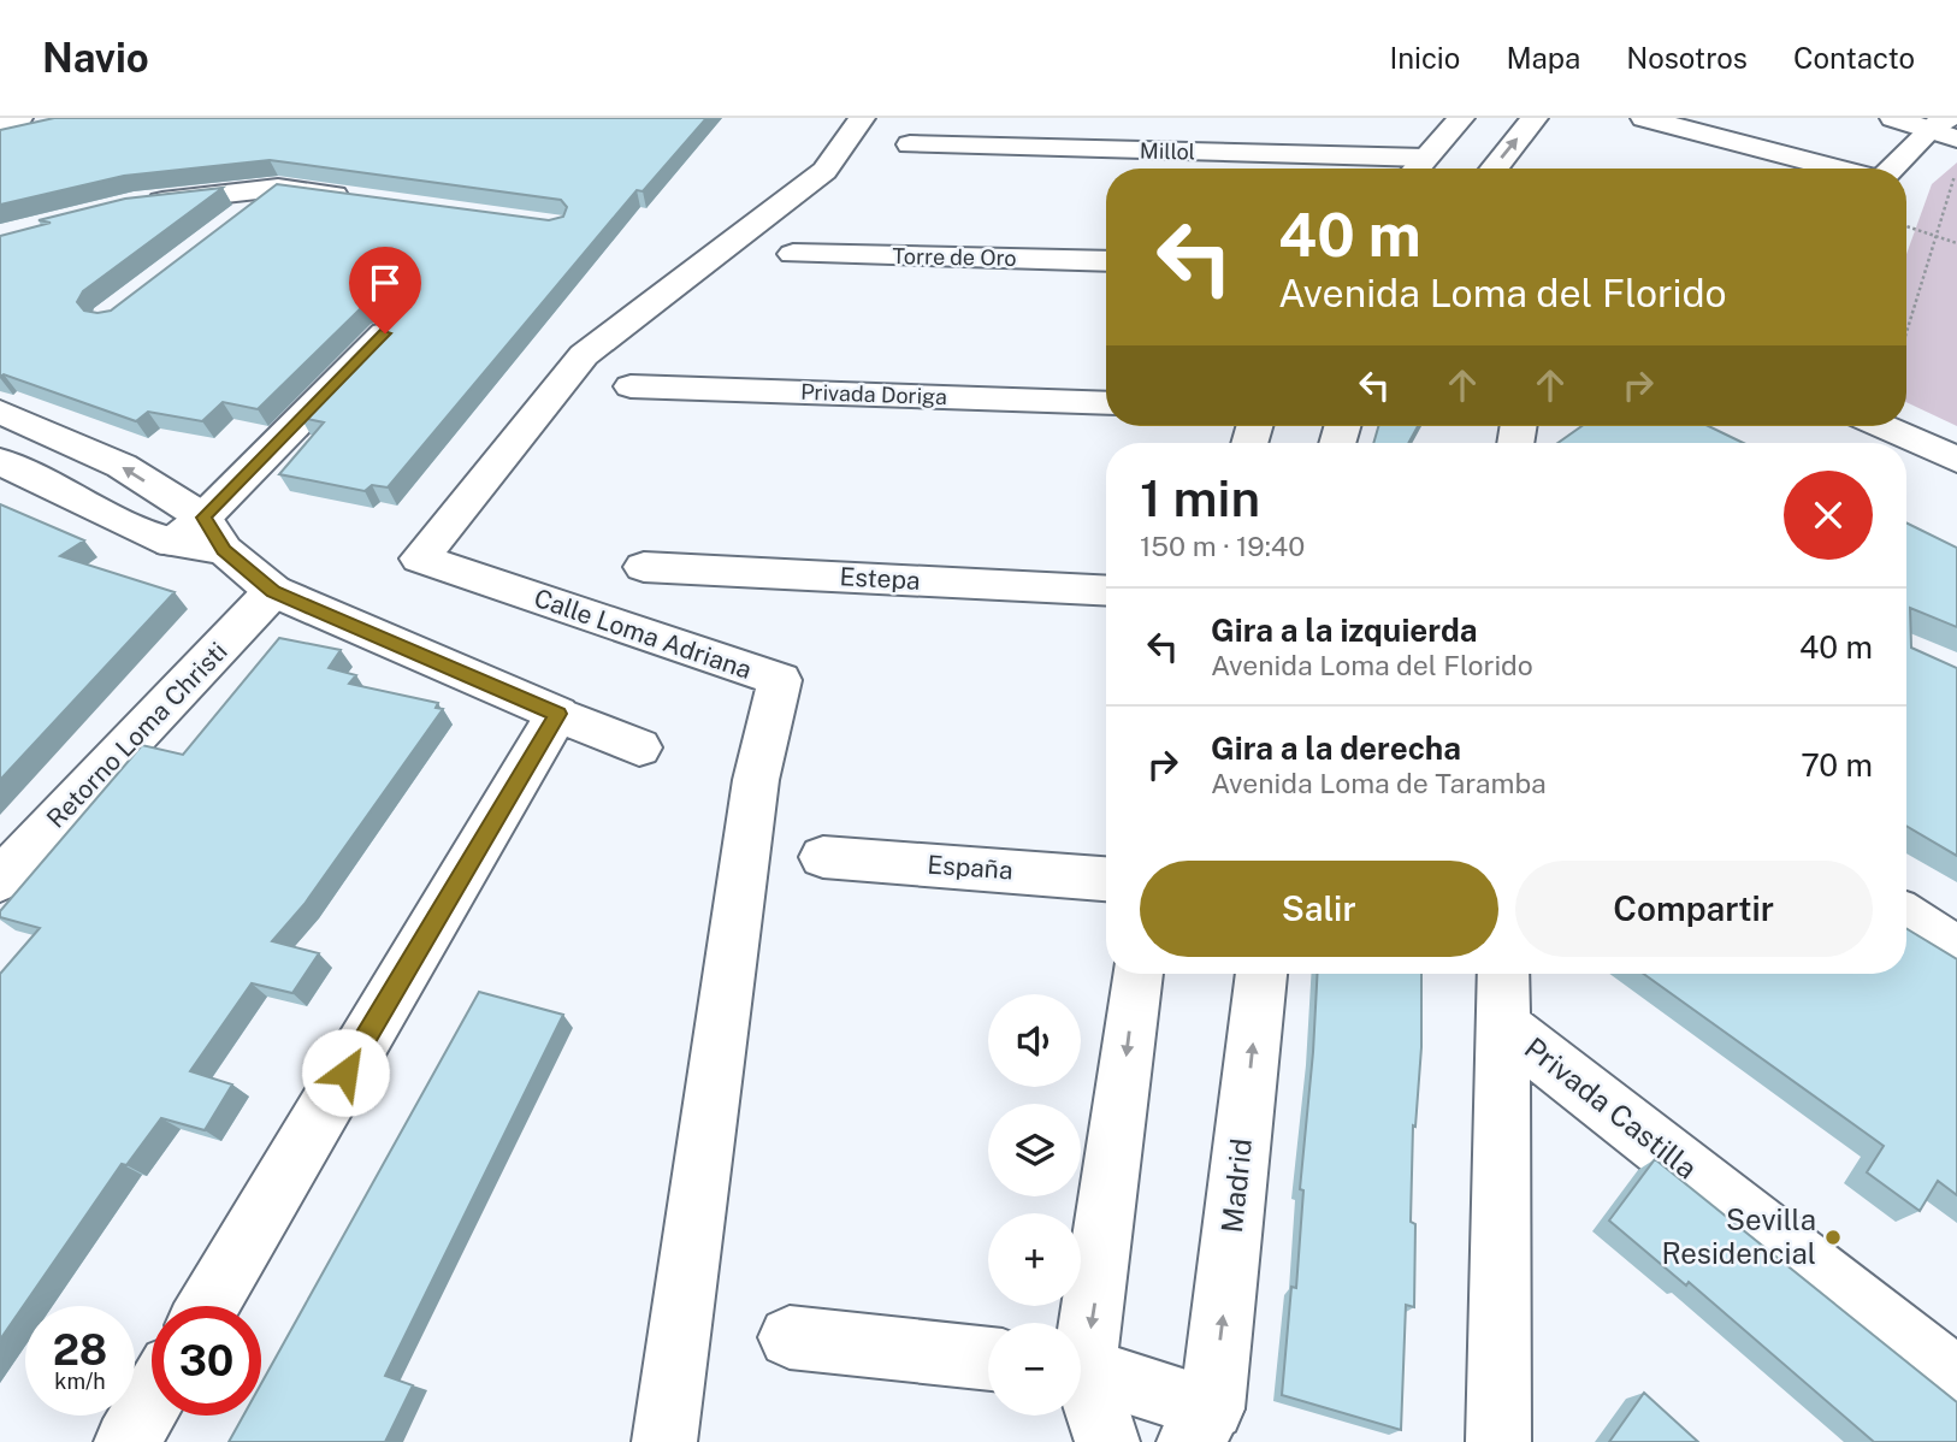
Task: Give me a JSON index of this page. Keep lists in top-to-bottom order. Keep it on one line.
{"streets":{"street":["Millol","Torre de Oro","Privada Doriga","Estepa","Calle Loma Adriana","Retorno Loma Christi","España","Privada Castilla","Madrid"]},"places":["Sevilla Residencial"],"page":{"header":"Navio","nav":["Inicio","Mapa","Nosotros","Contacto"],"turn":["40 m","Avenida Loma del Florido"],"heading":["1 min","150 m · 19:40"],"list":[{"name":"Gira a la izquierda","note":"Avenida Loma del Florido","value":"40 m"},{"name":"Gira a la derecha","note":"Avenida Loma de Taramba","value":"70 m"}],"buttons":["Salir","Compartir"],"map_buttons":["+","−"],"speed":"28 km/h","limit":"30"}}
